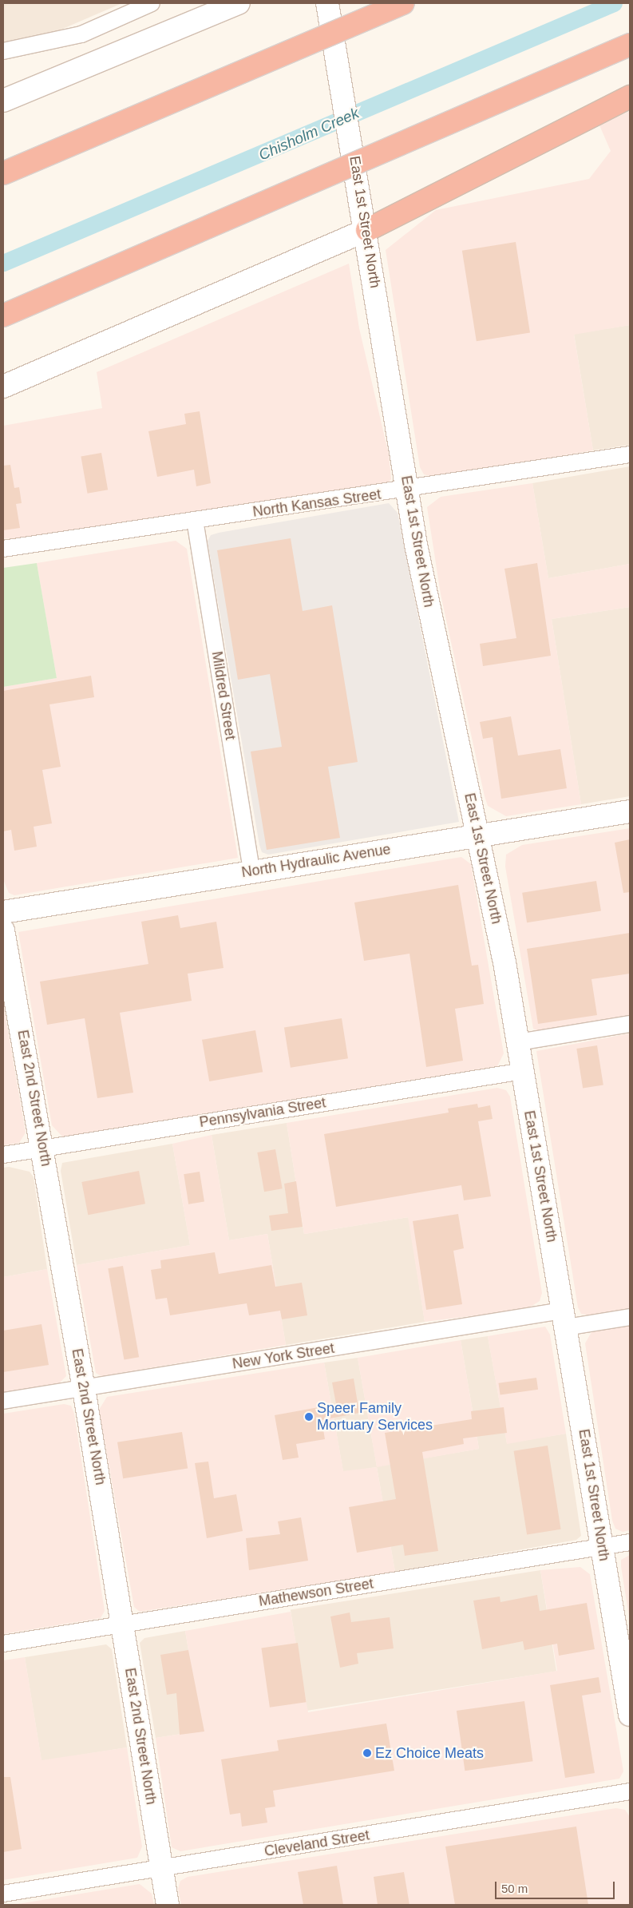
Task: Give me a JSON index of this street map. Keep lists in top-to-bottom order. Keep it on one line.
{"streets":{"street":["East 1st Street North","North Kansas Street","Mildred Street","North Hydraulic Avenue","East 2nd Street North","Pennsylvania Street","New York Street","Mathewson Street","Cleveland Street"]},"crossings":[["East 1st Street North","North Kansas Street"],["East 1st Street North","North Hydraulic Avenue"],["East 1st Street North","Pennsylvania Street"],["East 1st Street North","New York Street"],["East 1st Street North","Mathewson Street"],["North Kansas Street","Mildred Street"],["Mildred Street","North Hydraulic Avenue"],["East 2nd Street North","Pennsylvania Street"],["East 2nd Street North","New York Street"],["East 2nd Street North","Mathewson Street"],["East 2nd Street North","Cleveland Street"]],"water":["Chisholm Creek"],"places":["Speer Family Mortuary Services","Ez Choice Meats"],"scale_bar":"50 m"}
